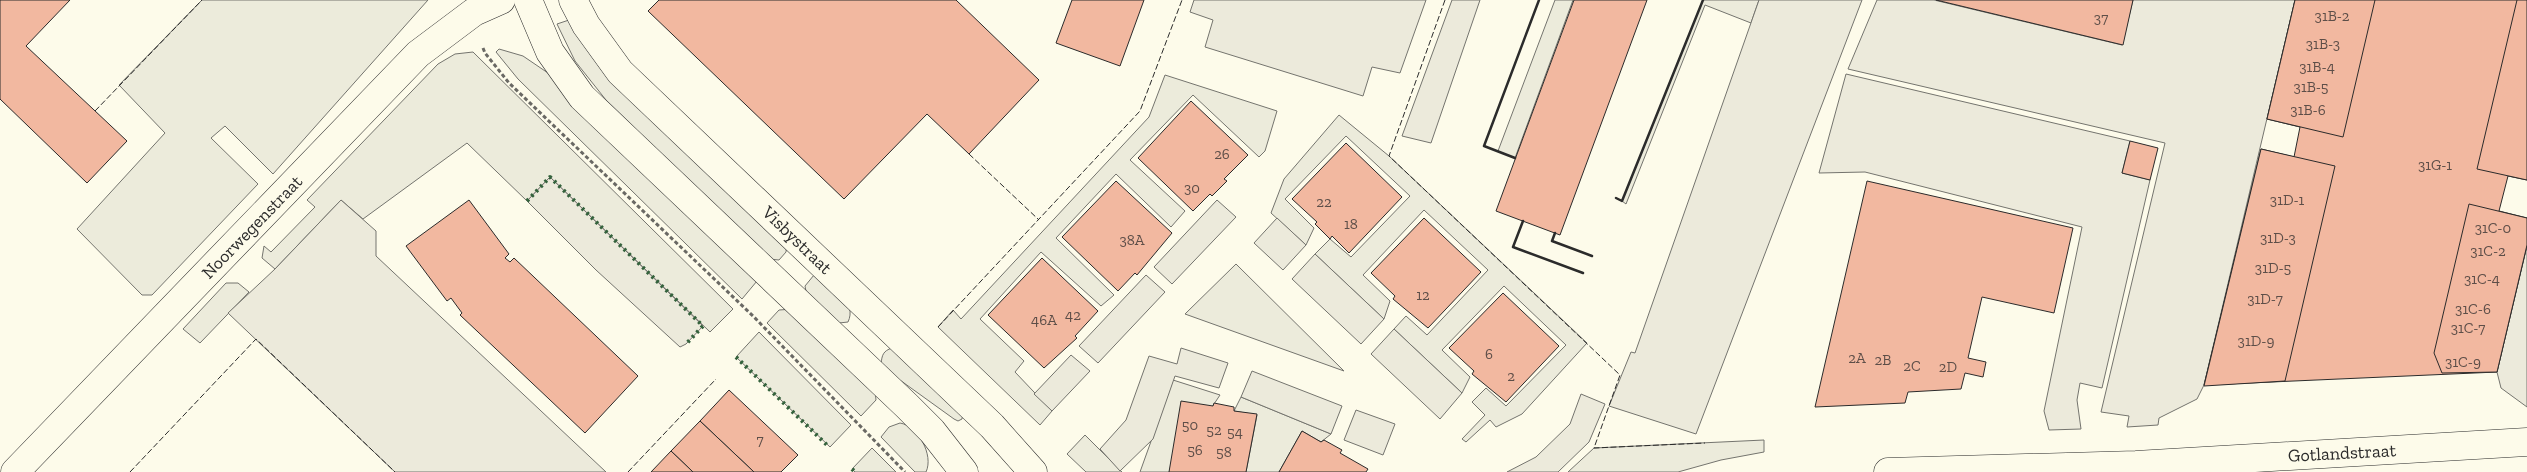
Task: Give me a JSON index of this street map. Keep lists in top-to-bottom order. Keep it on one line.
{"streets":{"street":["Noorwegenstraat","Visbystraat","Gotlandstraat"]},"house_numbers":["31B-2","37","31B-3","31B-4","31B-5","31B-6","26","31G-1","30","31D-1","22","18","31C-0","31D-3","38A","31C-2","31D-5","31C-4","12","31D-7","31C-6","42","46A","31C-7","31D-9","6","2A","2B","31C-9","2C","2D","2","50","52","54","7","56","58"]}
